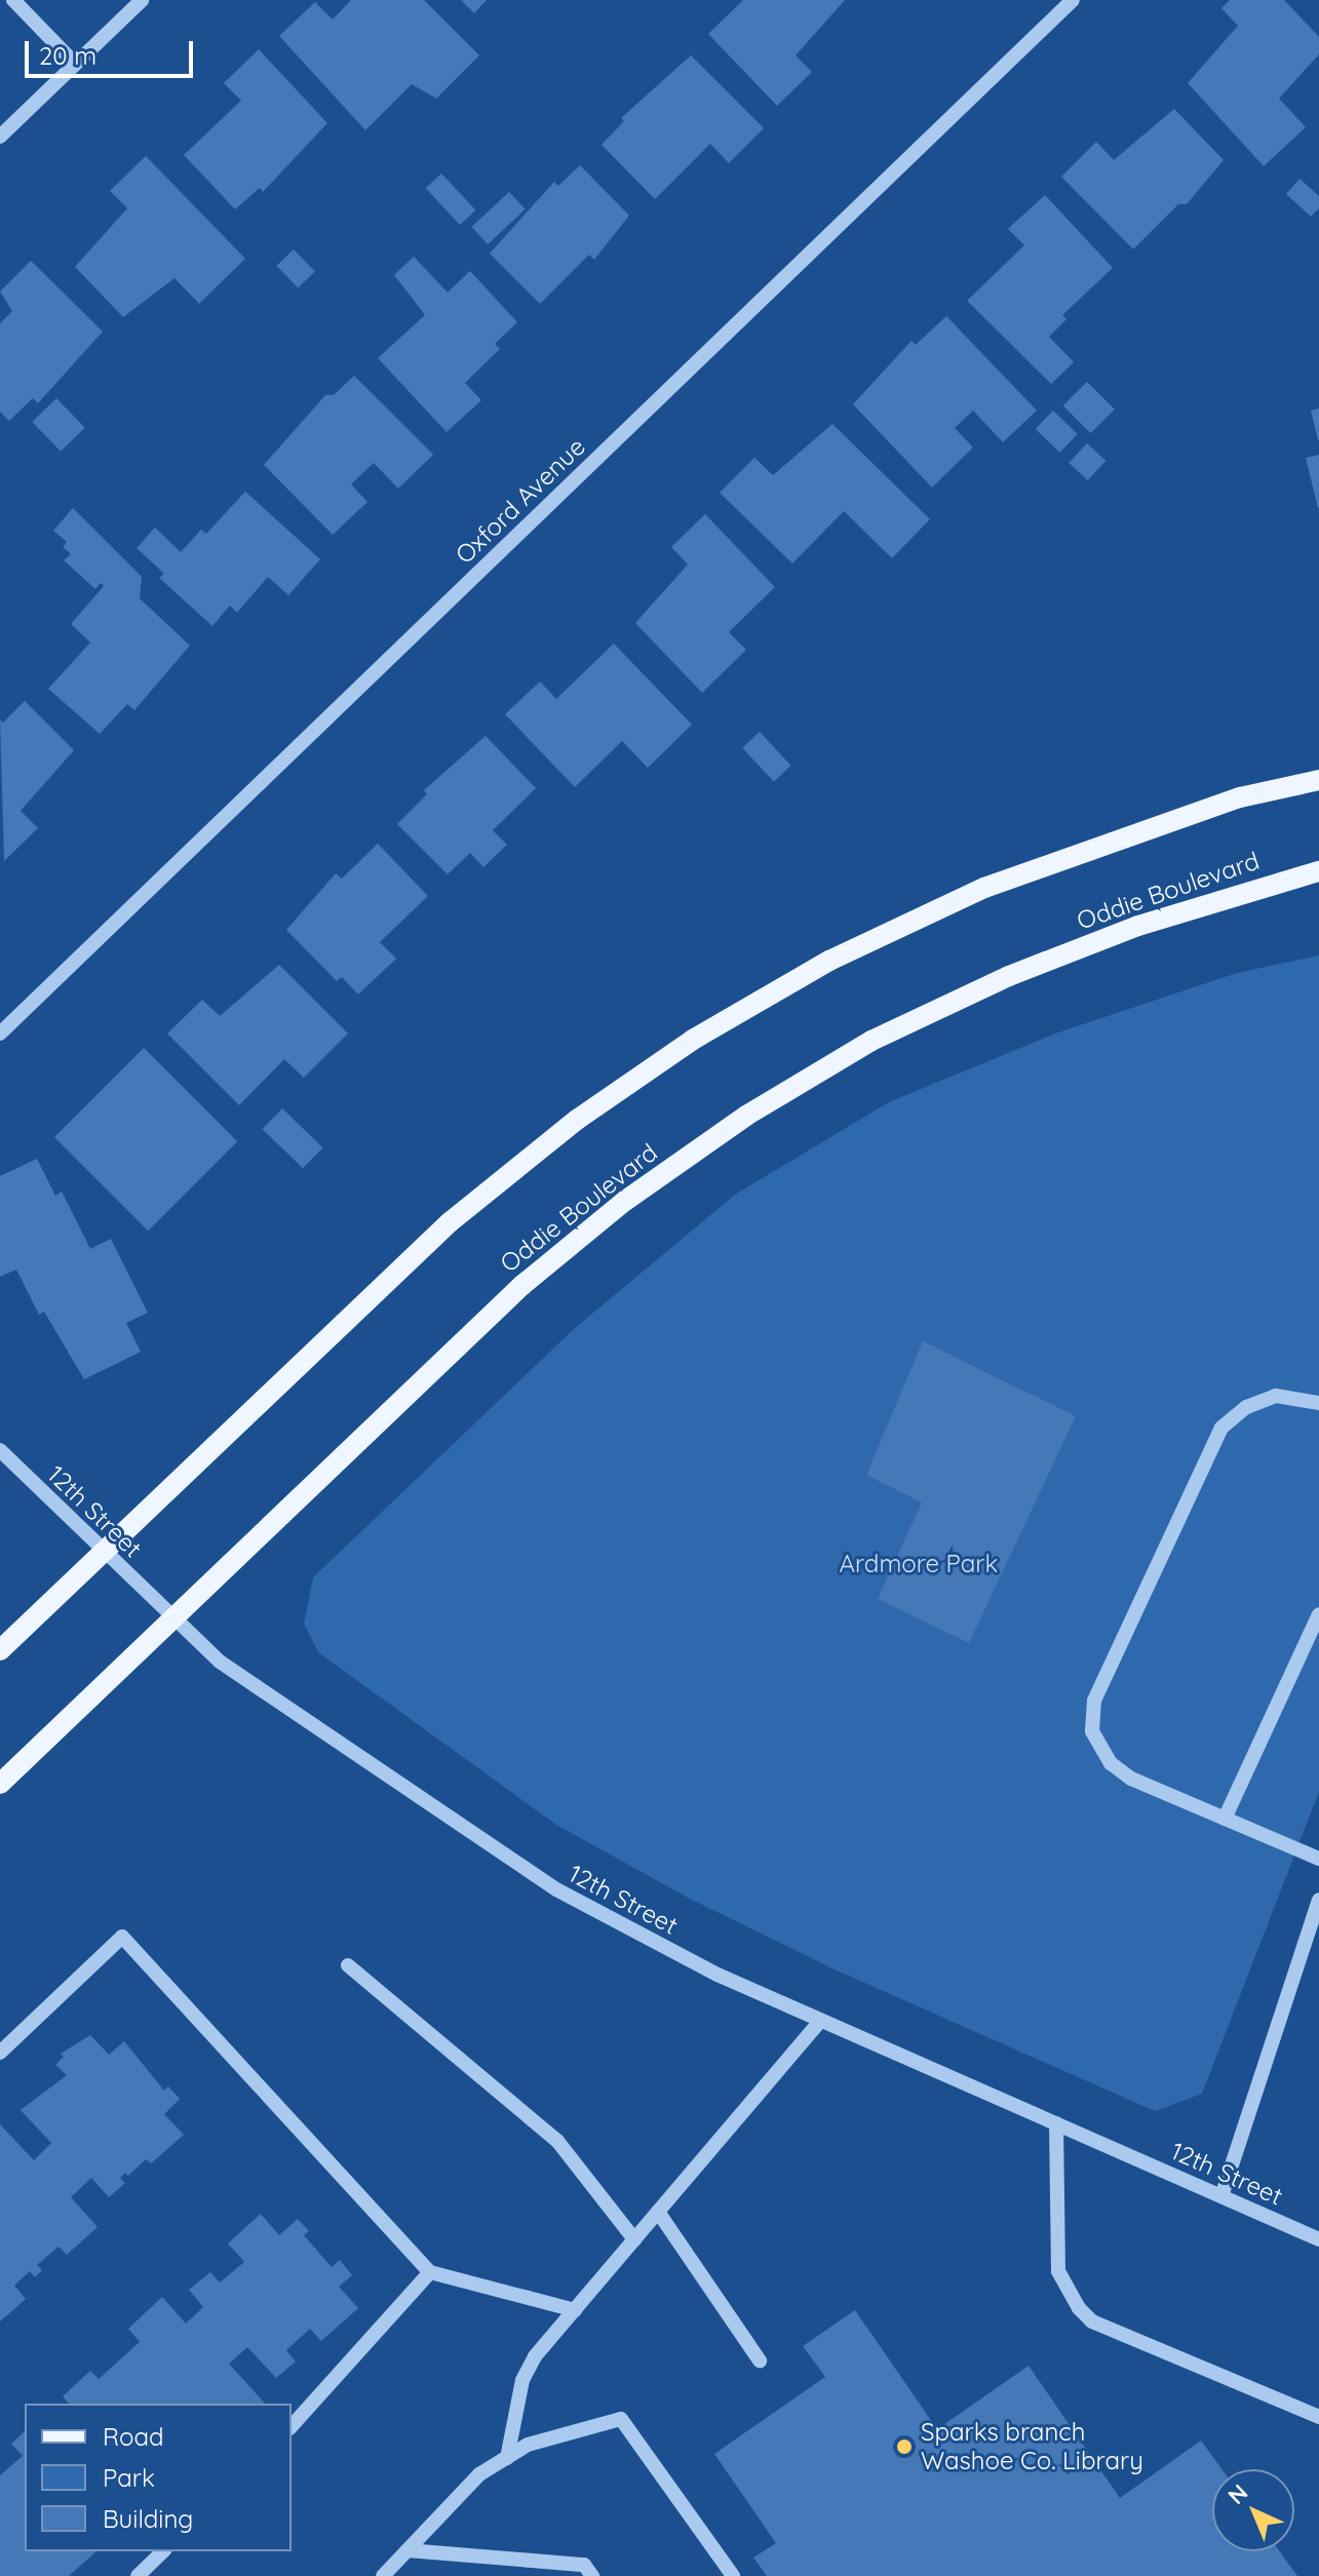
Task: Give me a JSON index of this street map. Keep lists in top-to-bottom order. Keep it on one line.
{"streets":{"main road":["Oddie Boulevard"],"street":["Oxford Avenue","12th Street"]},"crossings":[["Oddie Boulevard","12th Street"]],"parks":["Ardmore Park"],"places":["Sparks branch Washoe Co. Library"],"legend":["Road","Park","Building"],"scale_bar":"20 m","north":"top left"}
